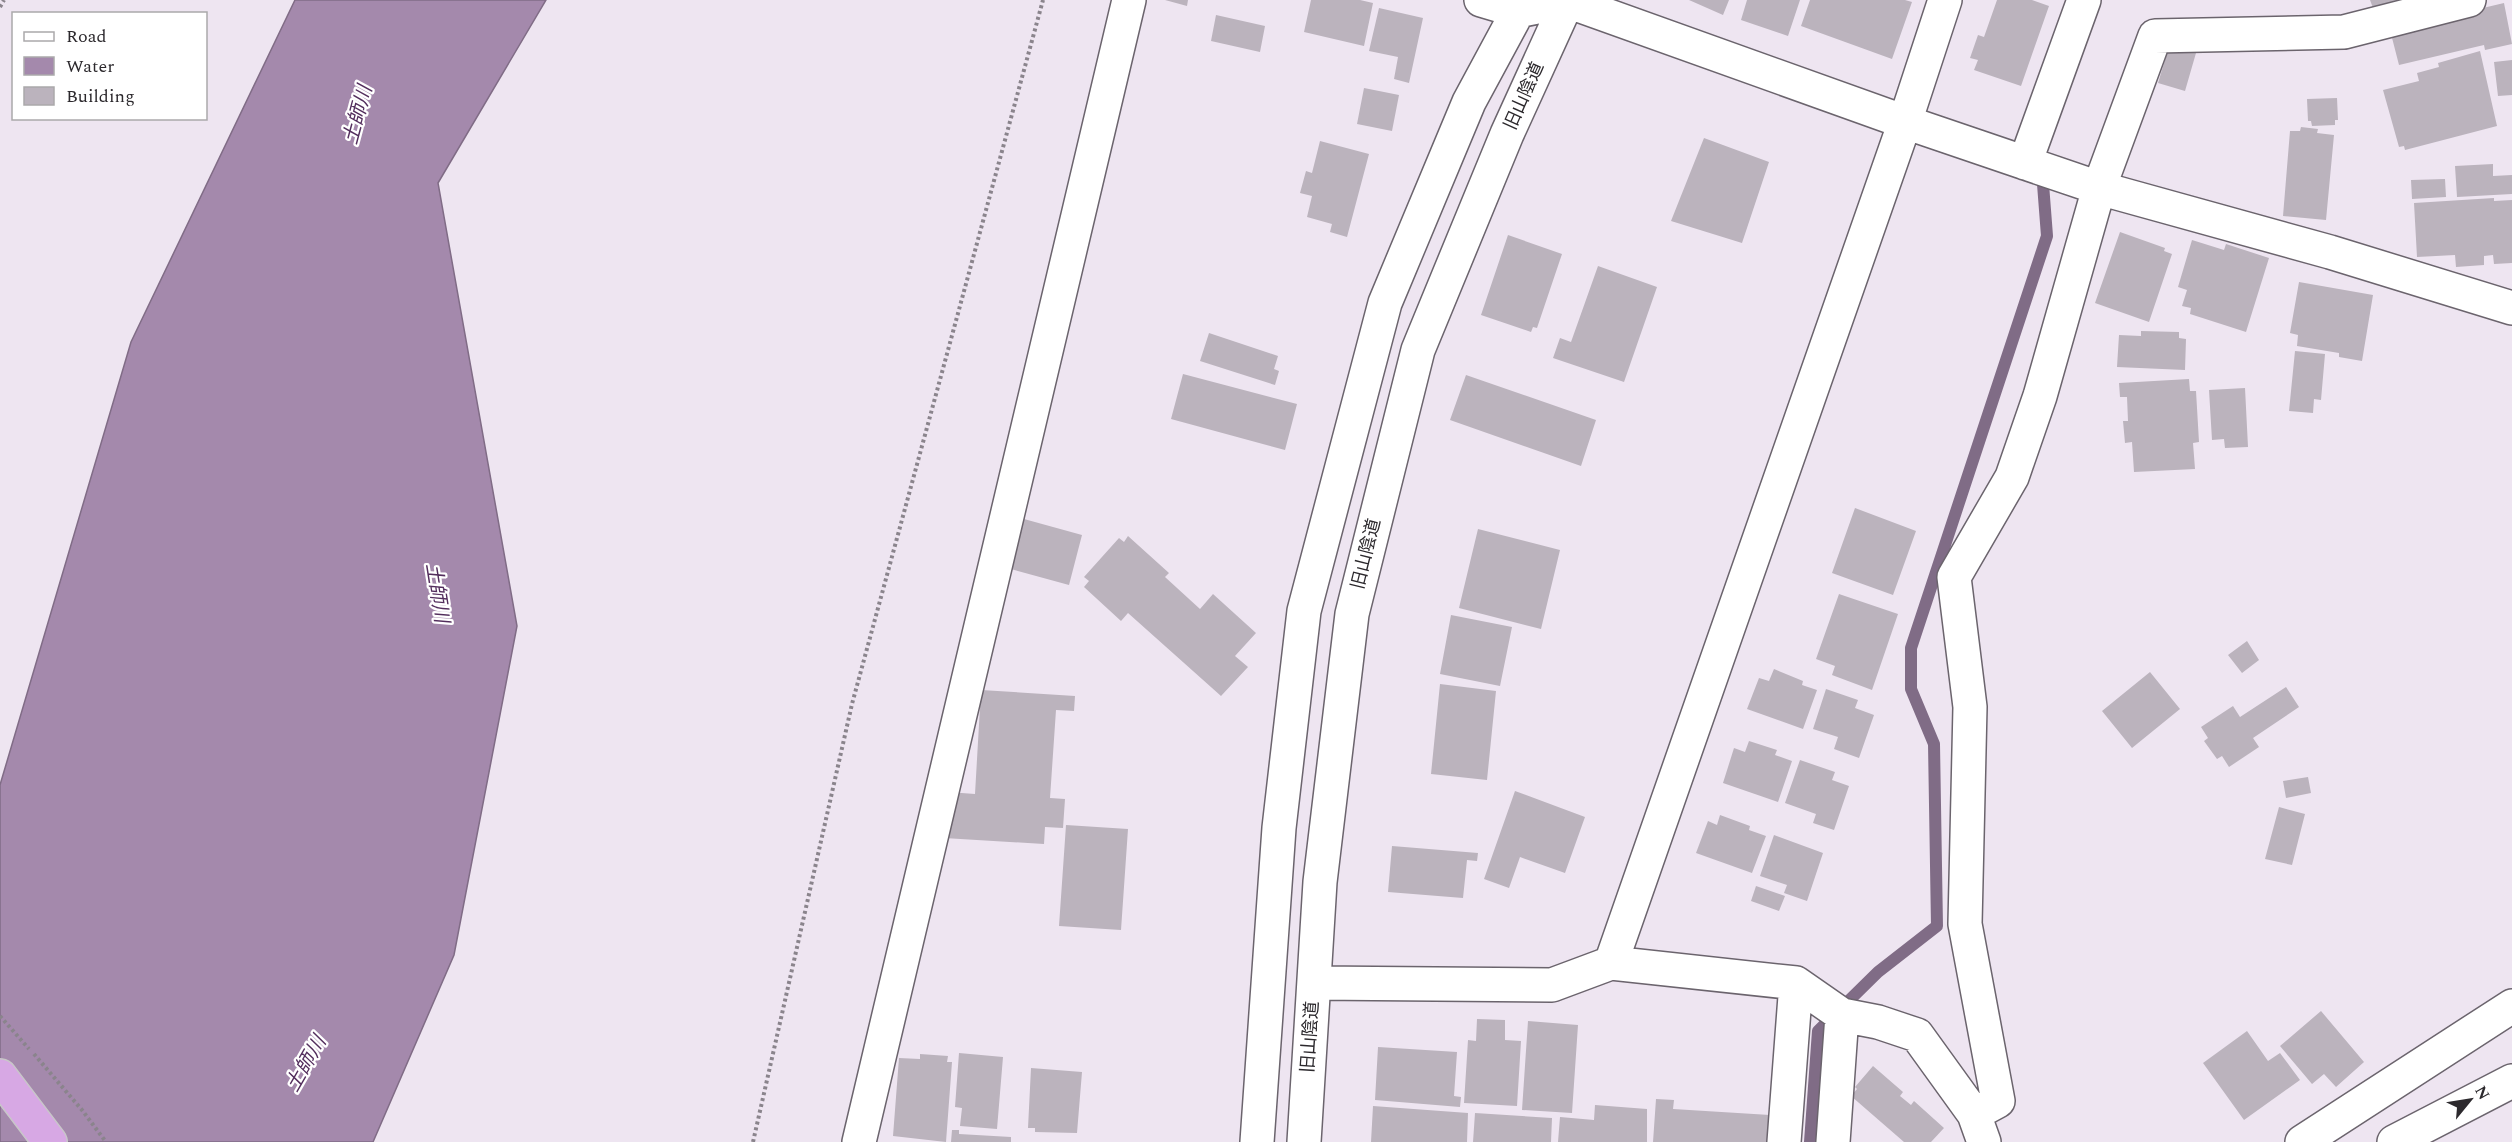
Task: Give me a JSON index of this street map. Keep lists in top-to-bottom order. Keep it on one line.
{"streets":{"street":["旧山陰道"]},"water":["土師川"],"legend":["Road","Water","Building"],"north":"top right"}
